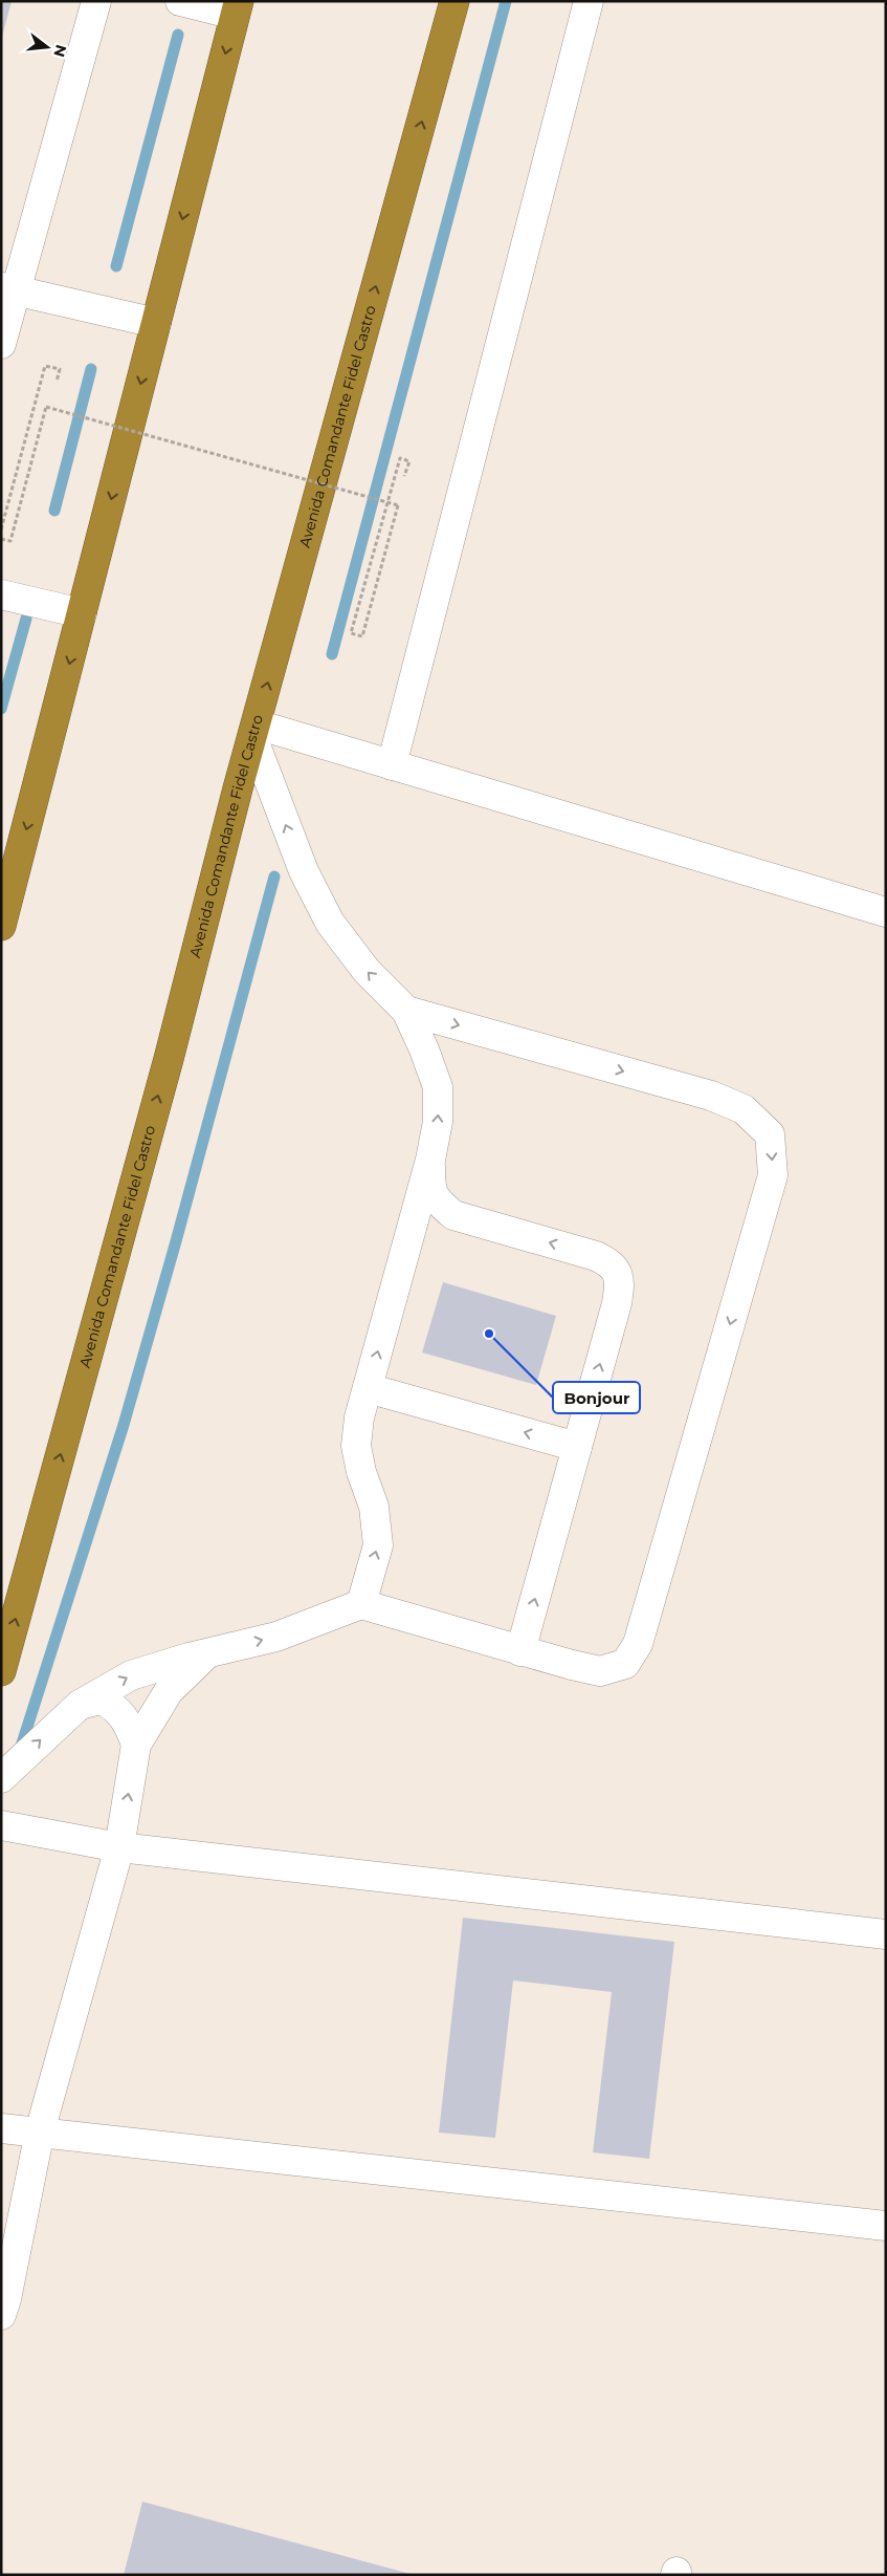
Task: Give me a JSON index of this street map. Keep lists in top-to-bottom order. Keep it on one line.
{"streets":{"highway":["Avenida Comandante Fidel Castro"]},"places":["Bonjour"],"north":"right"}
